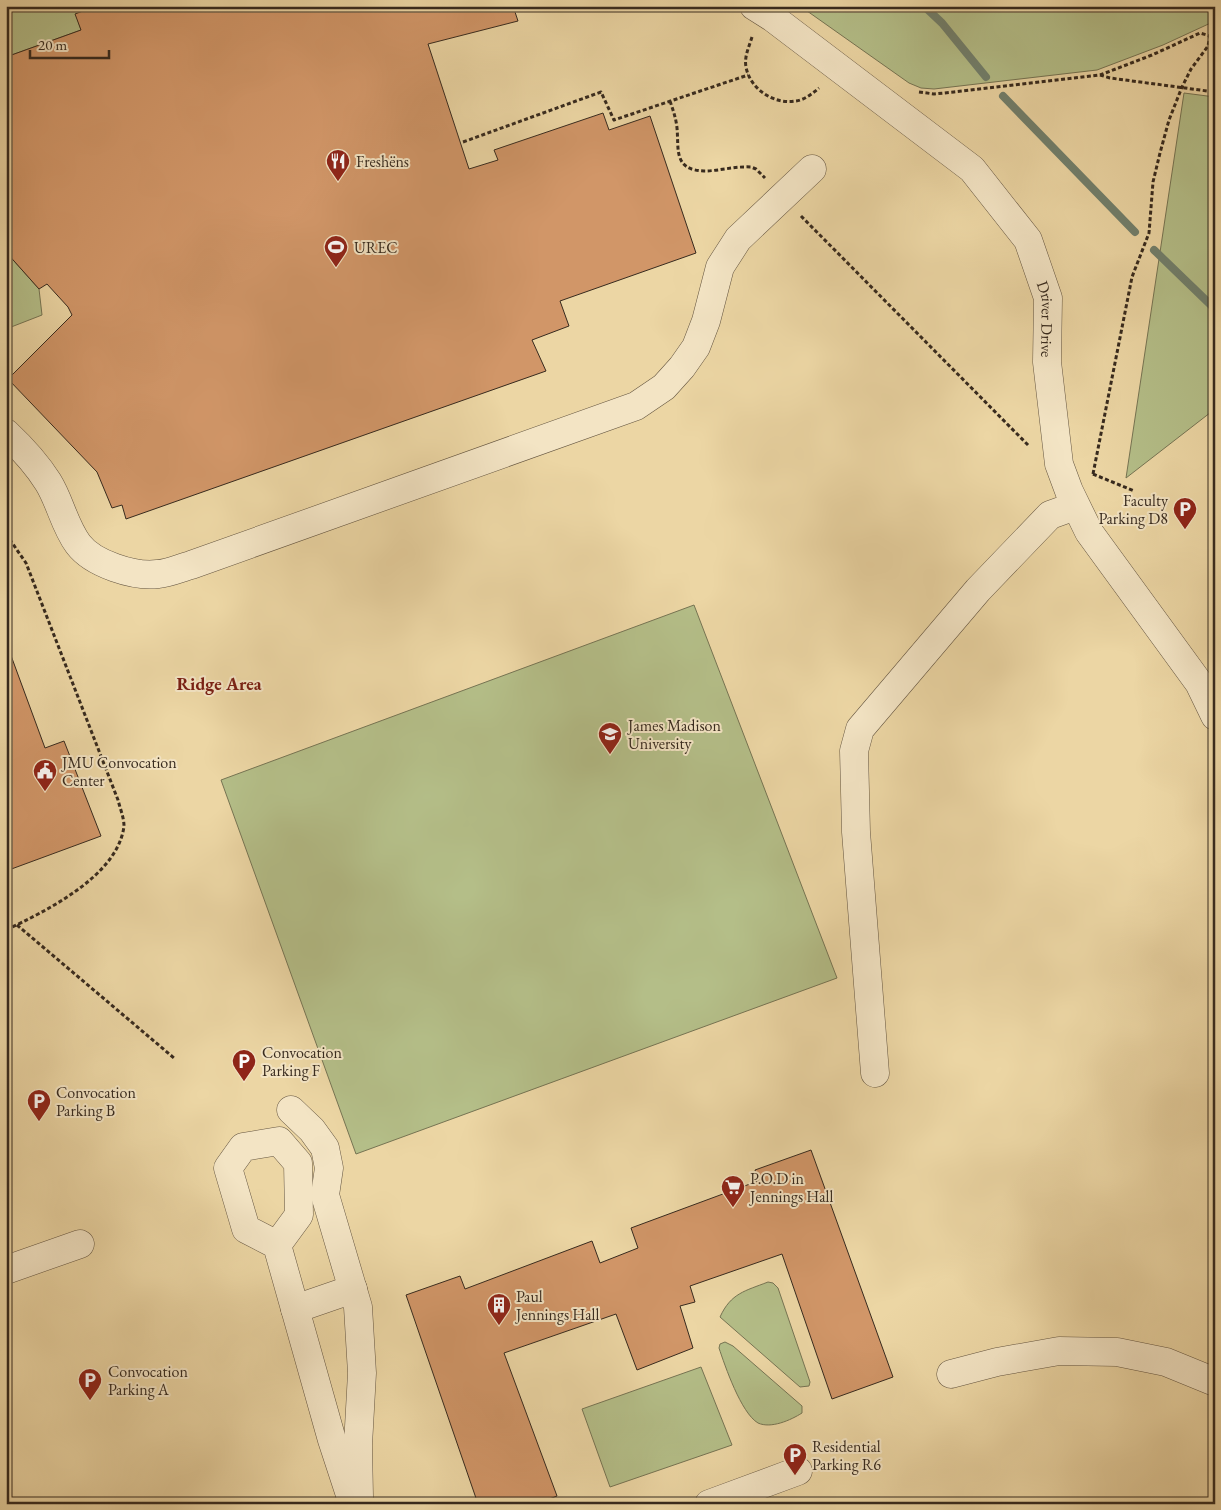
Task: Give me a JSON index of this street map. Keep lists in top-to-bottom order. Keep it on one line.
{"streets":{"street":["Driver Drive"]},"districts":["Ridge Area"],"places":{"restaurant":["Freshëns"],"sports":["UREC"],"parking":["Faculty Parking D8","Convocation Parking F","Convocation Parking B","Convocation Parking A","Residential Parking R6"],"school or university":["James Madison University"],"public building":["JMU Convocation Center"],"supermarket":["P.O.D in Jennings Hall"],"building":["Paul Jennings Hall"]},"scale_bar":"20 m"}
